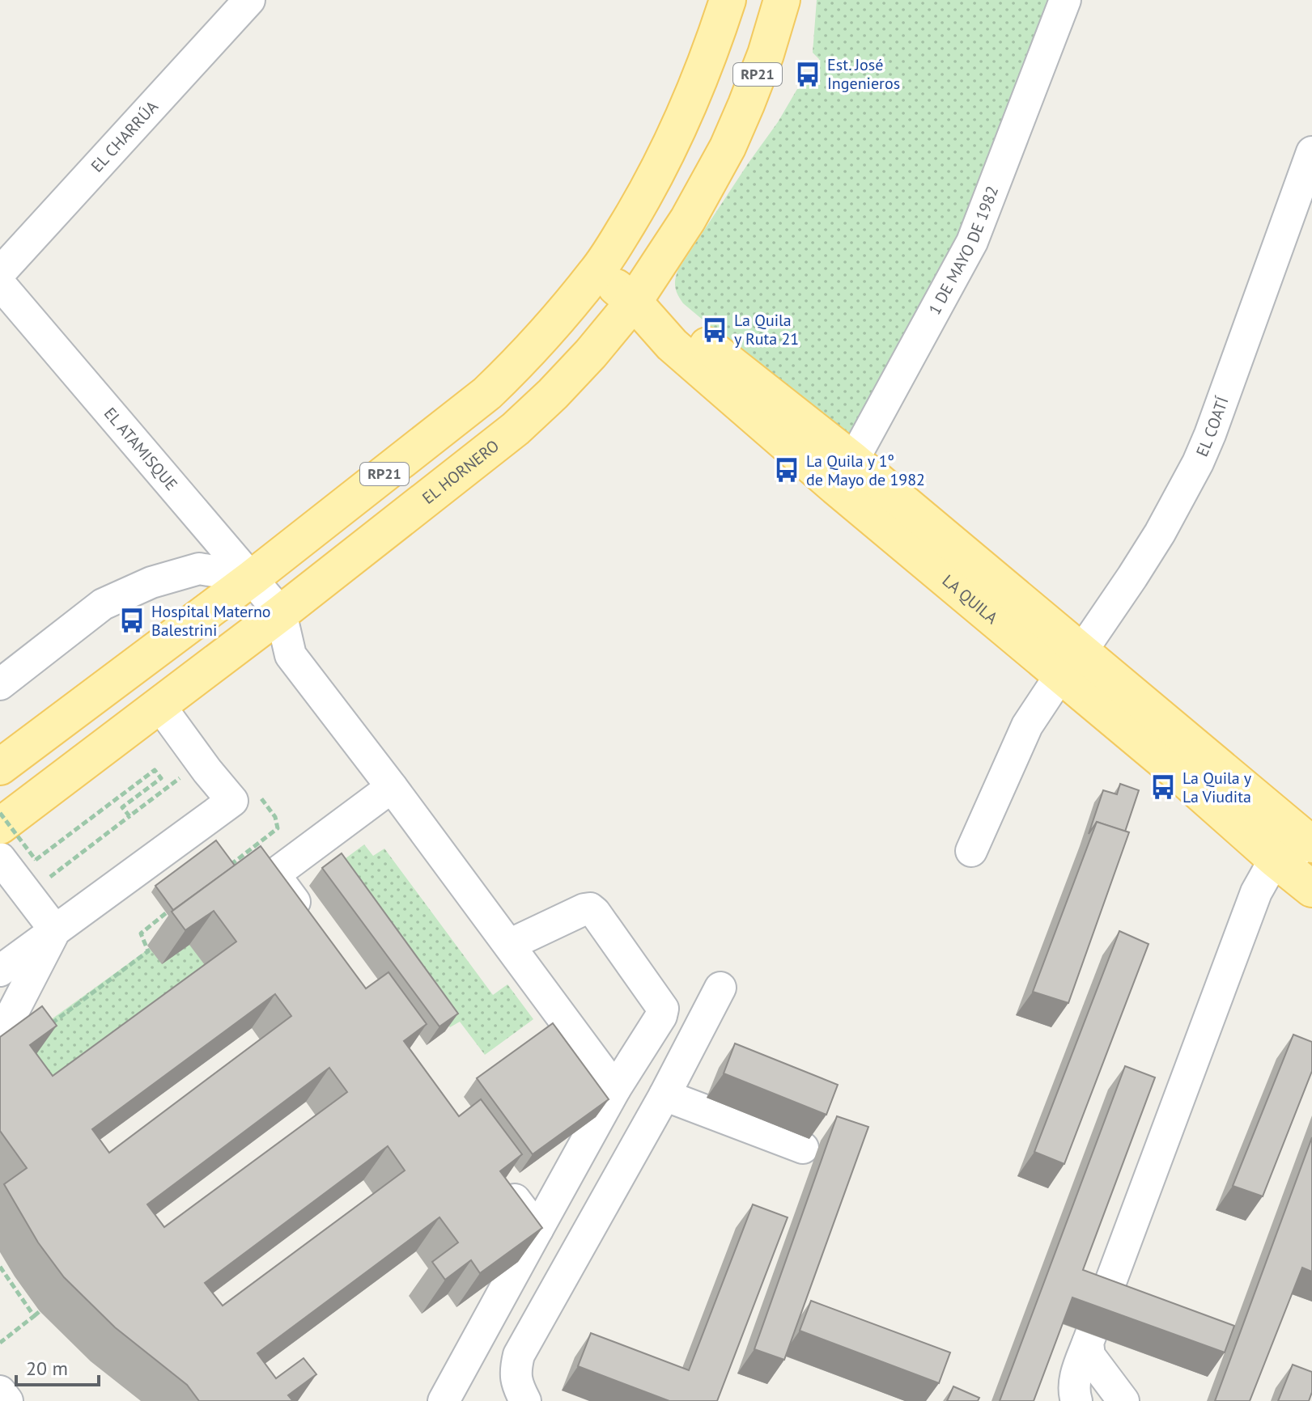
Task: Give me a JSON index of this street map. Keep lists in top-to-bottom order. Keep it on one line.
{"streets":{"main road":["RP21","EL HORNERO","LA QUILA"],"street":["EL CHARRÚA","1 DE MAYO DE 1982","EL COATÍ","EL ATAMISQUE"]},"crossings":[["RP21","EL ATAMISQUE"],["RP21","LA QUILA"],["1 DE MAYO DE 1982","LA QUILA"],["EL COATÍ","LA QUILA"],["EL ATAMISQUE","EL HORNERO"],["EL HORNERO","LA QUILA"]],"places":{"bus stop":["Est. José Ingenieros","La Quila y Ruta 21","La Quila y 1º de Mayo de 1982","Hospital Materno Balestrini","La Quila y La Viudita"]},"scale_bar":"20 m"}
